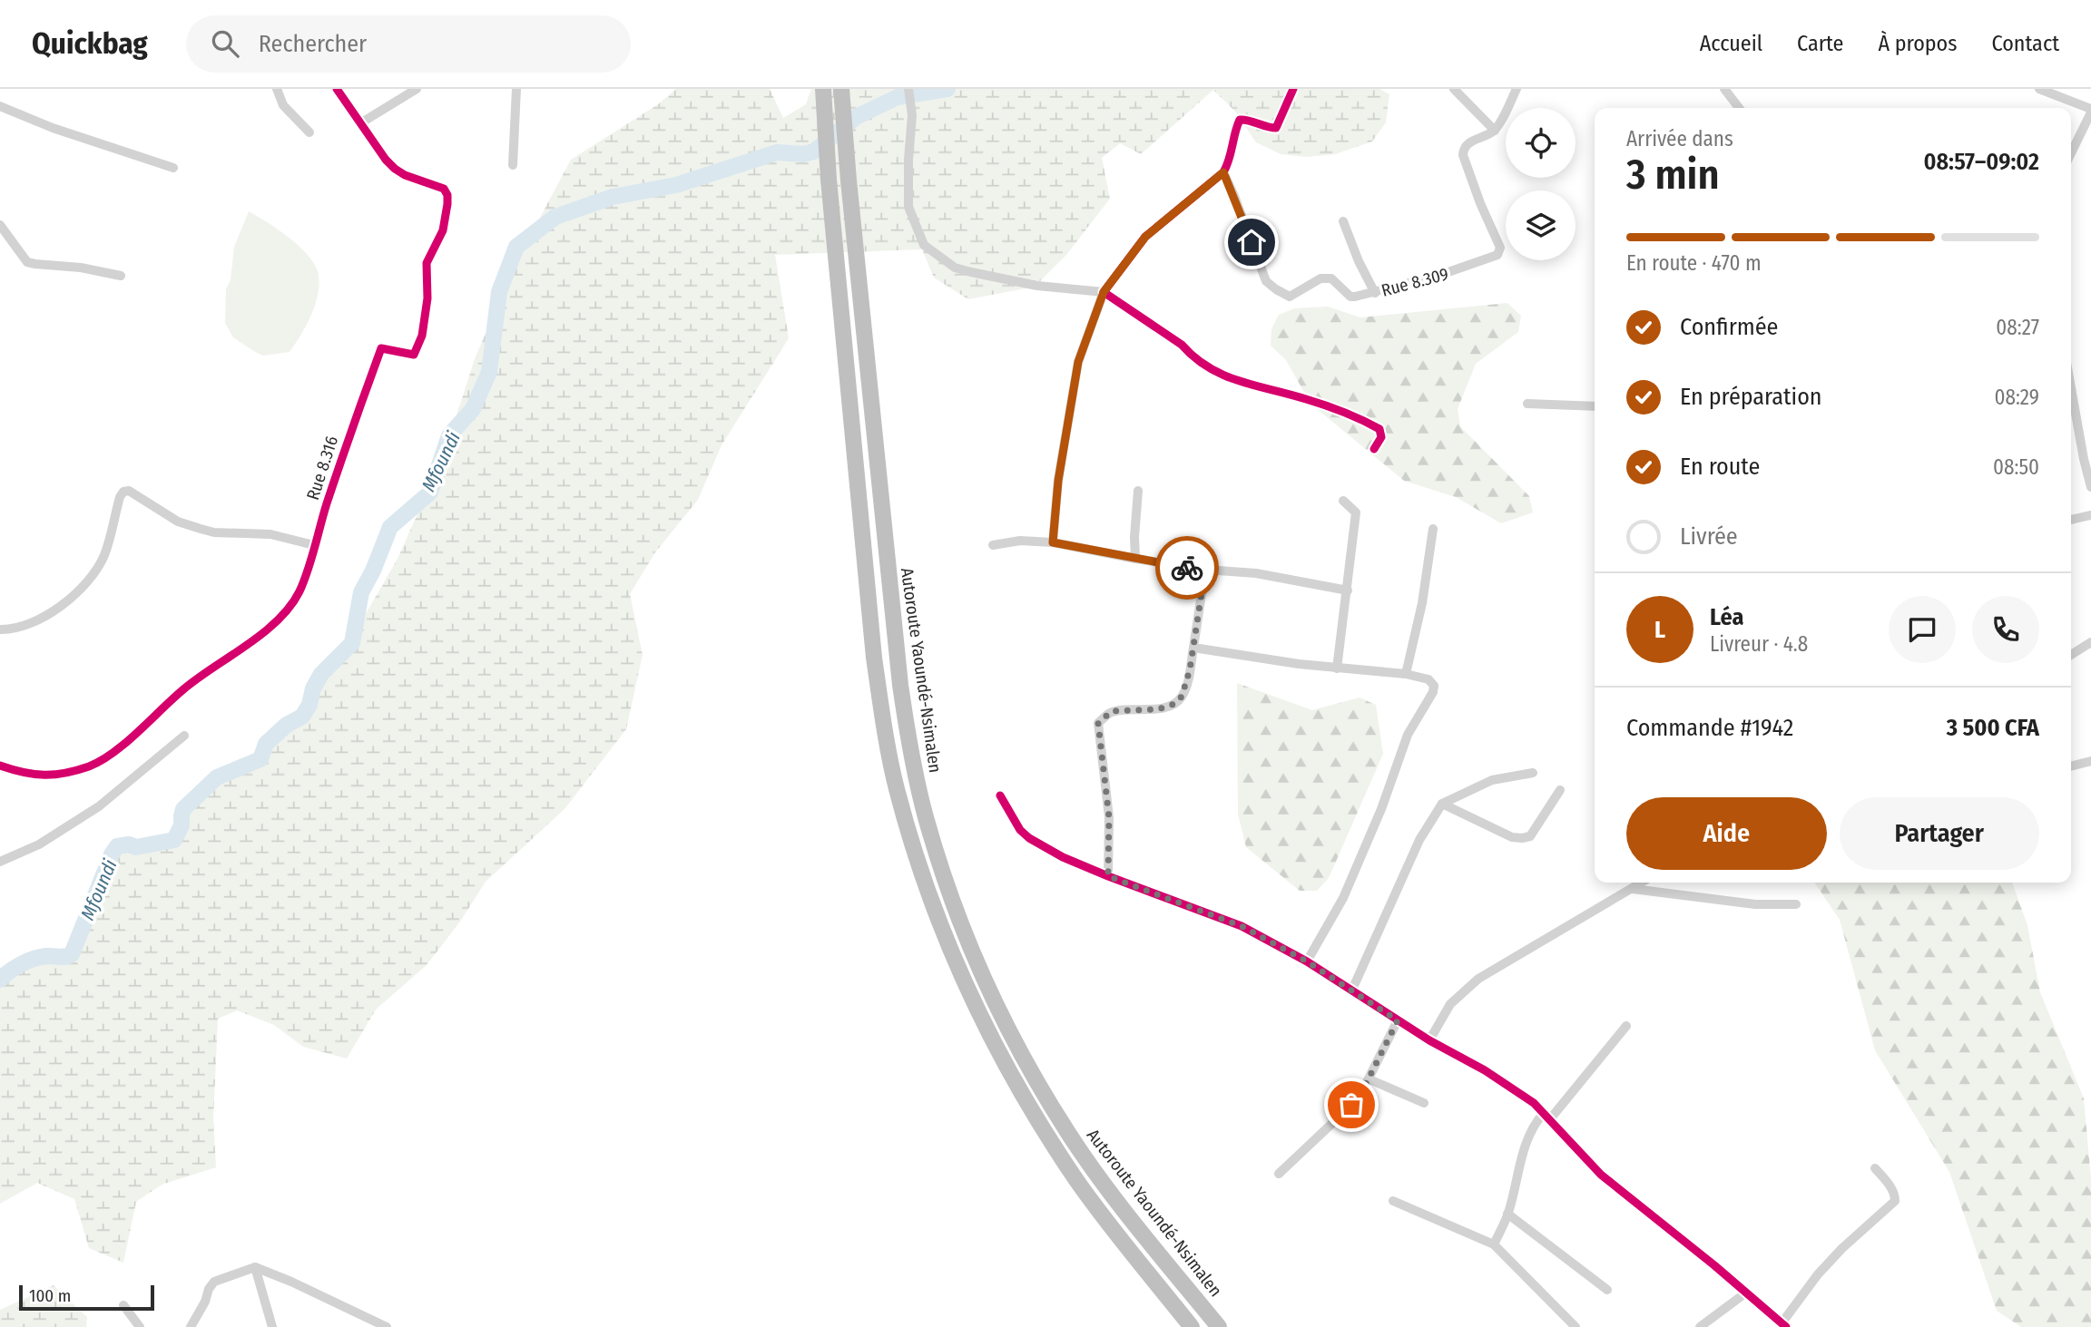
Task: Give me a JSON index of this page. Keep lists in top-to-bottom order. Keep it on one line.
{"streets":{"highway":["Autoroute Yaoundé-Nsimalen"],"street":["Rue 8.309","Rue 8.316"]},"water":["Mfoundi"],"scale_bar":"100 m","page":{"header":"Quickbag","search":"Rechercher","nav":["Accueil","Carte","À propos","Contact"],"heading":["3 min","Arrivée dans","08:57–09:02"],"panel":["Léa","Livreur · 4.8","Commande #1942","3 500 CFA"],"bar":"En route · 470 m","list":[["Confirmée","08:27"],["En préparation","08:29"],["En route","08:50"],"Livrée"],"round":"L","buttons":["Aide","Partager"],"scale":"100 m"}}
